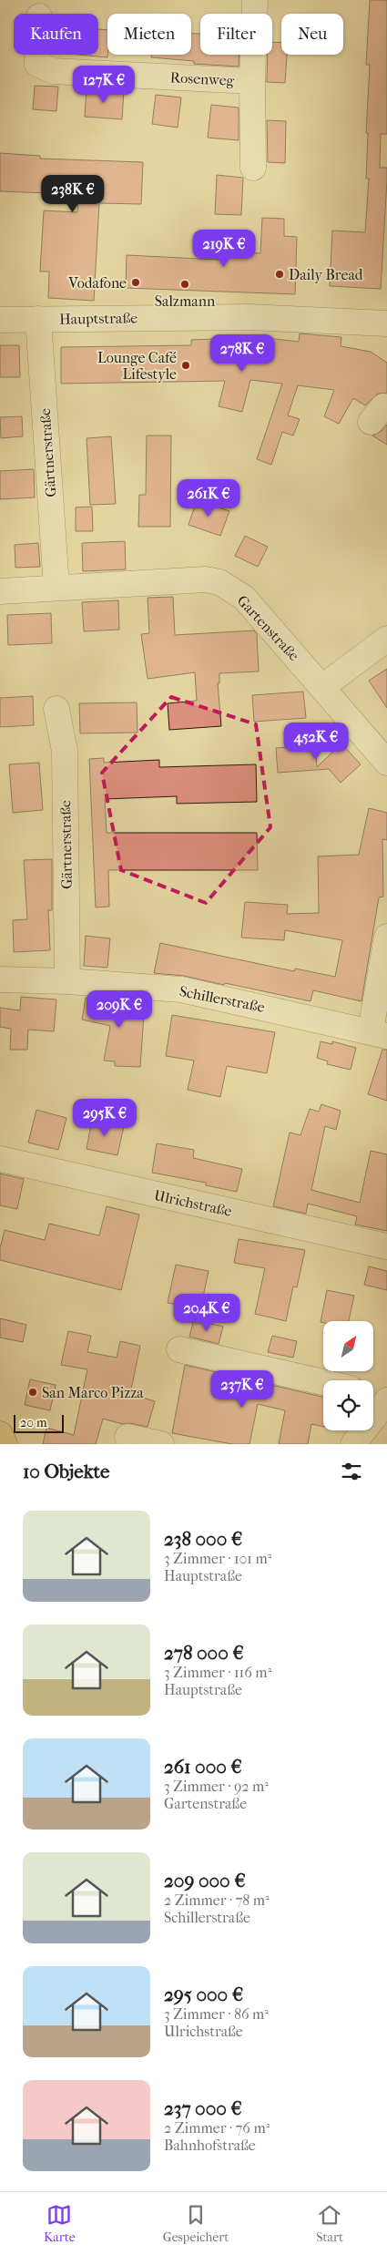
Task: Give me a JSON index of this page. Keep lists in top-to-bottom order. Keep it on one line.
{"streets":{"street":["Rosenweg","Hauptstraße","Gärtnerstraße","Gartenstraße","Schillerstraße","Ulrichstraße"]},"crossings":[["Hauptstraße","Gärtnerstraße"],["Gärtnerstraße","Gartenstraße"],["Gärtnerstraße","Schillerstraße"]],"places":["Daily Bread","Vodafone","Salzmann","Lounge Café Lifestyle","San Marco Pizza"],"scale_bar":"20 m","north":"top right","page":{"chip":["Kaufen","Mieten","Filter","Neu"],"price":["127K €","238K €","219K €","278K €","261K €","452K €","209K €","295K €","204K €","237K €"],"scale":"20 m","heading":"10 Objekte","list":[{"name":"238 000 €","note":"3 Zimmer · 101 m² · Hauptstraße"},{"name":"278 000 €","note":"3 Zimmer · 116 m² · Hauptstraße"},{"name":"261 000 €","note":"3 Zimmer · 92 m² · Gartenstraße"},{"name":"209 000 €","note":"2 Zimmer · 78 m² · Schillerstraße"},{"name":"295 000 €","note":"3 Zimmer · 86 m² · Ulrichstraße"},{"name":"237 000 €","note":"2 Zimmer · 76 m² · Bahnhofstraße"}],"tabs":["Karte","Gespeichert","Start"]}}
